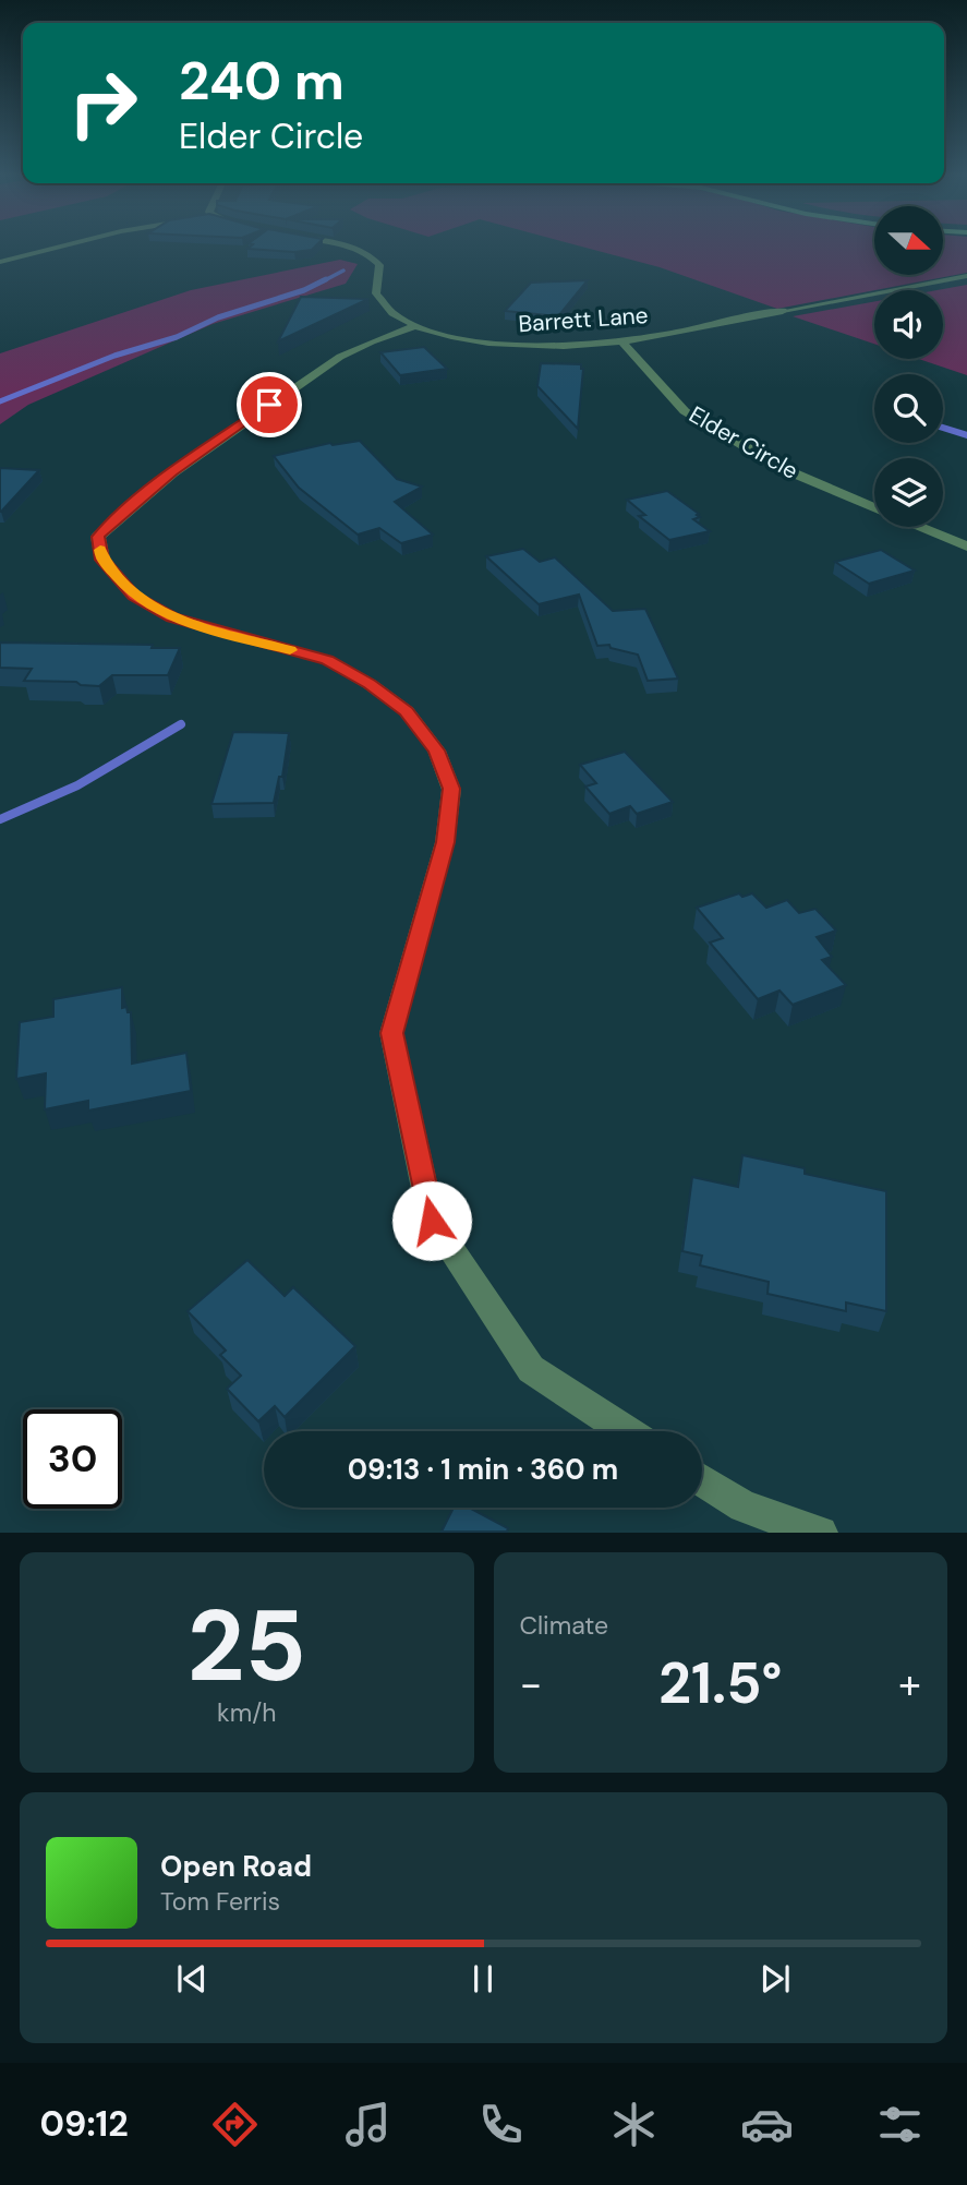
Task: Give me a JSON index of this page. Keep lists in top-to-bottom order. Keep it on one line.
{"streets":{"street":["Barrett Lane","Elder Circle"]},"crossings":[["Barrett Lane","Elder Circle"]],"north":"right","page":{"turn":["240 m","Elder Circle"],"limit":"30","trip":"09:13 · 1 min · 360 m","tile":[["25","km/h"],"Climate"],"heat":["−","21.5°","+"],"song":["Open Road","Tom Ferris"],"tabs":"09:12"}}
